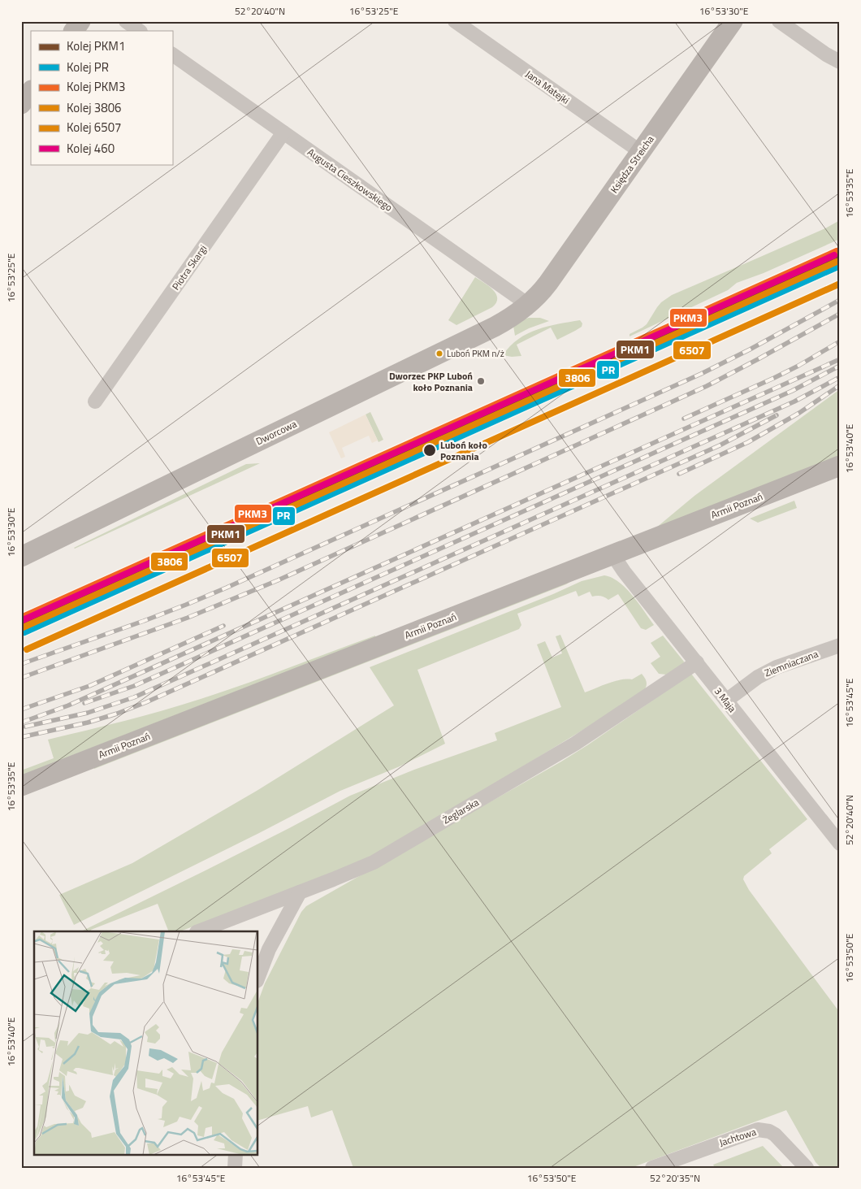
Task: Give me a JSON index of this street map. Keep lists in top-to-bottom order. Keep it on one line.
{"streets":{"street":["Jana Matejki","Księdza Streicha","Augusta Cieszkowskiego","Piotra Skargi","Dworcowa","Armii Poznań","Ziemniaczana","3 Maja","Żeglarska","Jachtowa"]},"crossings":[["Jana Matejki","Księdza Streicha"],["Księdza Streicha","Augusta Cieszkowskiego"],["Księdza Streicha","Dworcowa"],["Augusta Cieszkowskiego","Piotra Skargi"],["Augusta Cieszkowskiego","Dworcowa"],["Armii Poznań","3 Maja"],["Ziemniaczana","3 Maja"],["3 Maja","Żeglarska"]],"places":["Luboń PKM n/ż","Dworzec PKP Luboń koło Poznania","Luboń koło Poznania"],"lines":["rail line PKM3","rail line 460","rail line PKM1","rail line 3806","rail line PR","rail line 6507"],"legend":["Kolej PKM1","Kolej PR","Kolej PKM3","Kolej 3806","Kolej 6507","Kolej 460"],"coordinates":["52°20'40\"N","16°53'25\"E","16°53'30\"E","16°53'35\"E","16°53'40\"E","16°53'45\"E","16°53'50\"E","52°20'35\"N"]}
